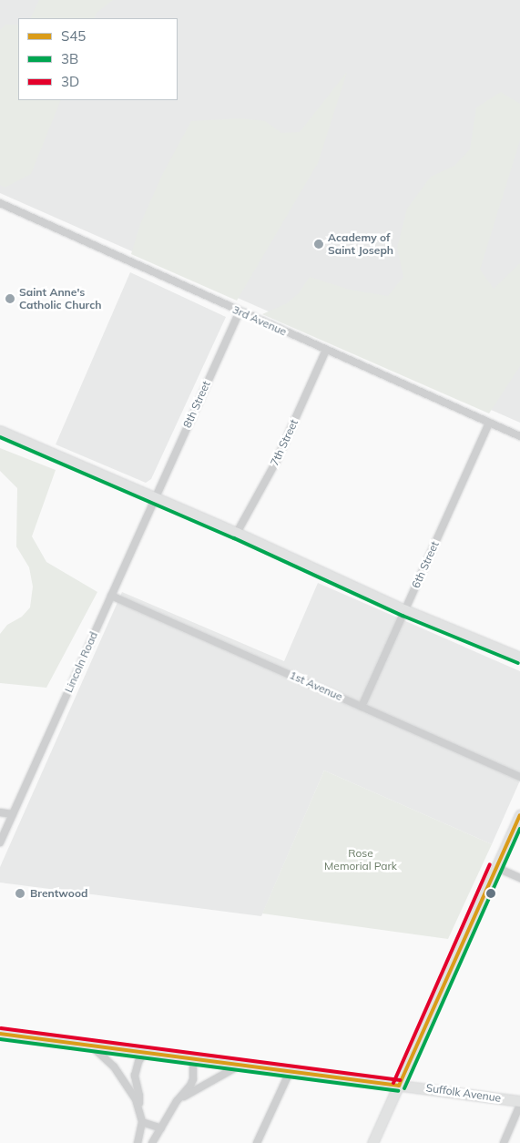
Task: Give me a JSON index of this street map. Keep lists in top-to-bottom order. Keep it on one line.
{"streets":{"street":["3rd Avenue","8th Street","7th Street","6th Street","Lincoln Road","1st Avenue","Suffolk Avenue"]},"crossings":[["3rd Avenue","8th Street"],["3rd Avenue","7th Street"],["3rd Avenue","6th Street"],["8th Street","Lincoln Road"],["6th Street","1st Avenue"],["Lincoln Road","1st Avenue"]],"parks":["Rose Memorial Park"],"places":["Academy of Saint Joseph","Saint Anne's Catholic Church","Brentwood"],"lines":["transit line 3B","transit line S45","transit line 3D"],"legend":["S45","3B","3D"]}
